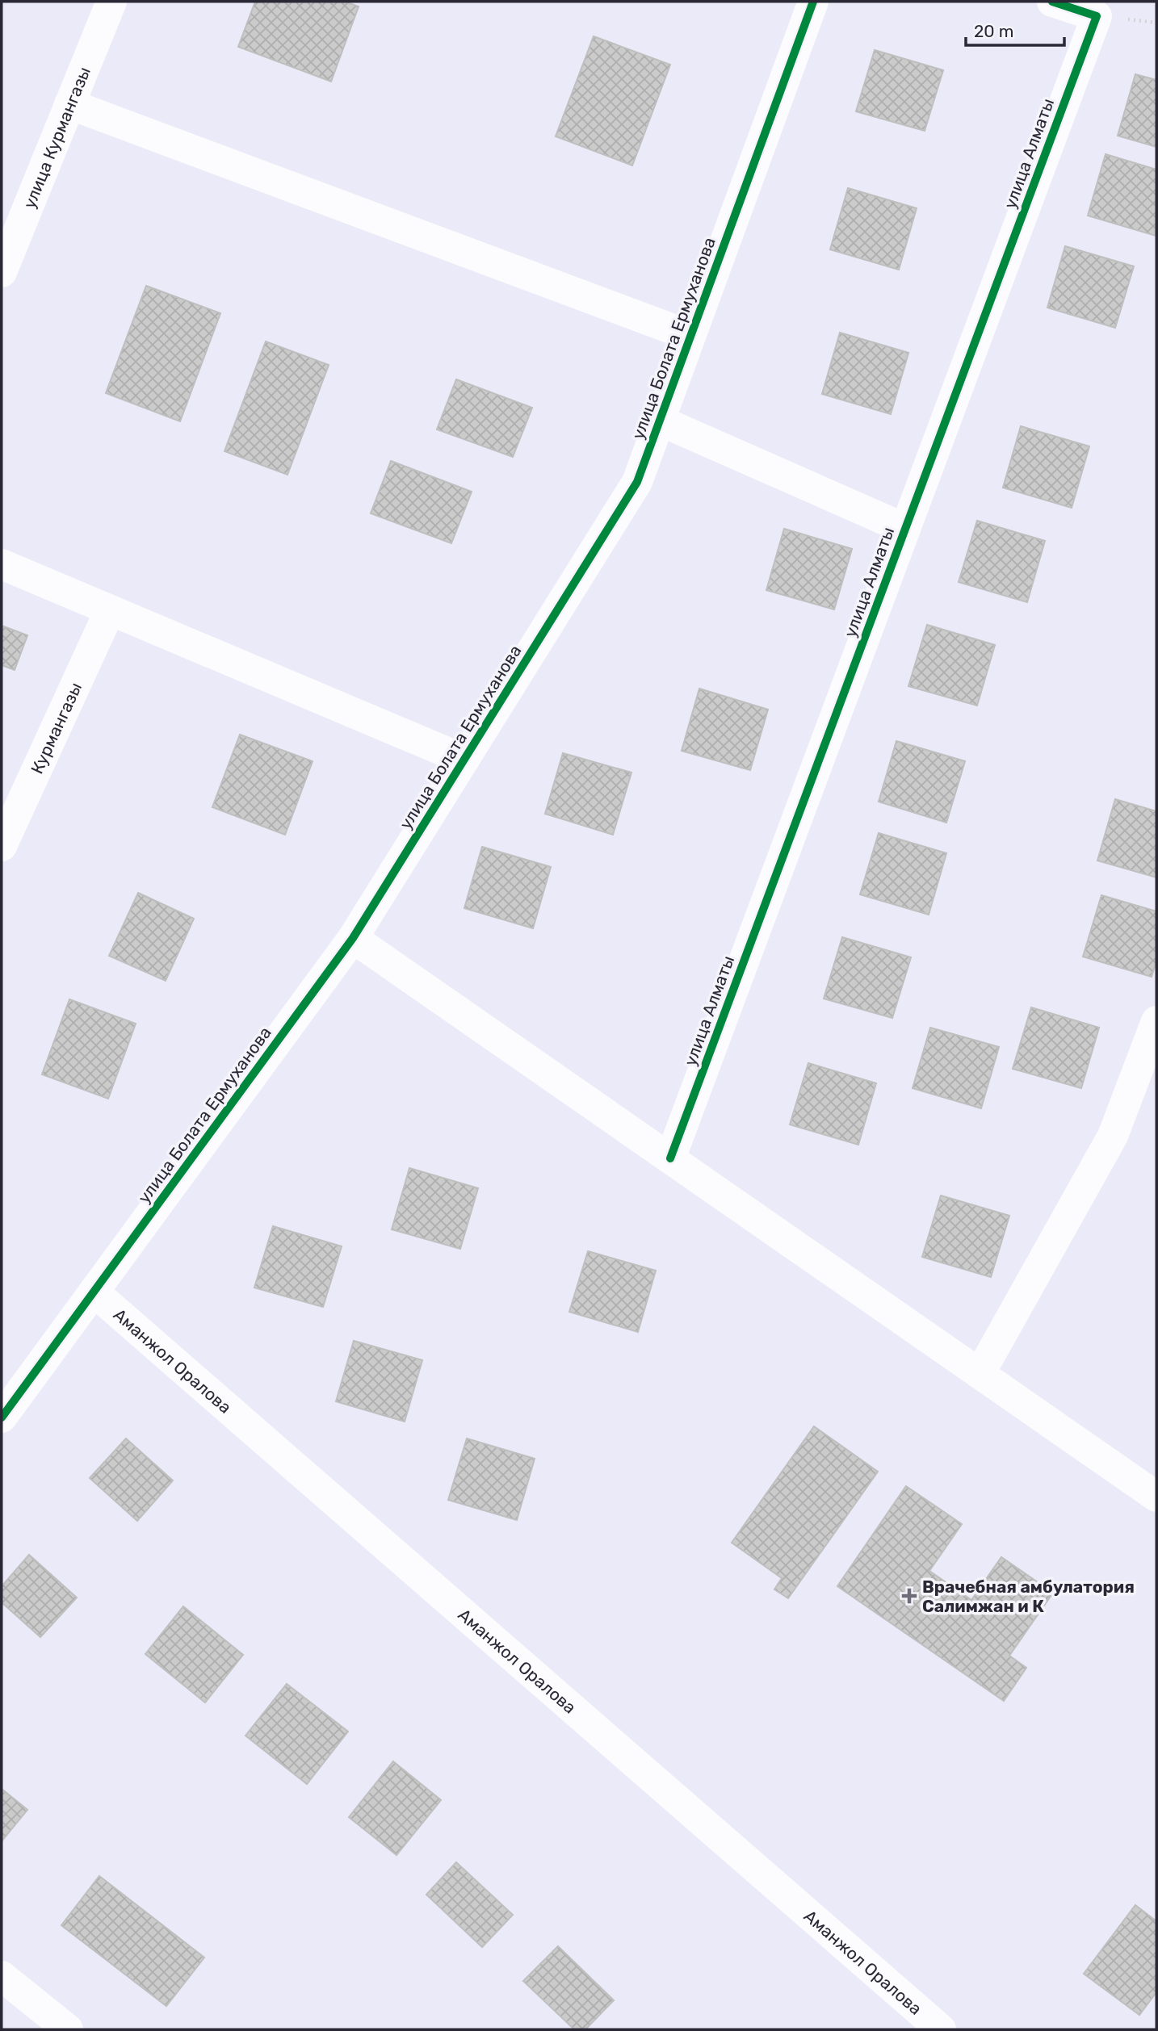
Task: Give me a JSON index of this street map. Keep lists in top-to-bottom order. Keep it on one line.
{"streets":{"street":["улица Курмангазы","улица Алматы","улица Болата Ермуханова","Курмангазы","Аманжол Оралова"]},"crossings":[["улица Болата Ермуханова","Аманжол Оралова"]],"places":{"health":["Врачебная амбулатория Салимжан и К"]},"scale_bar":"20 m"}
